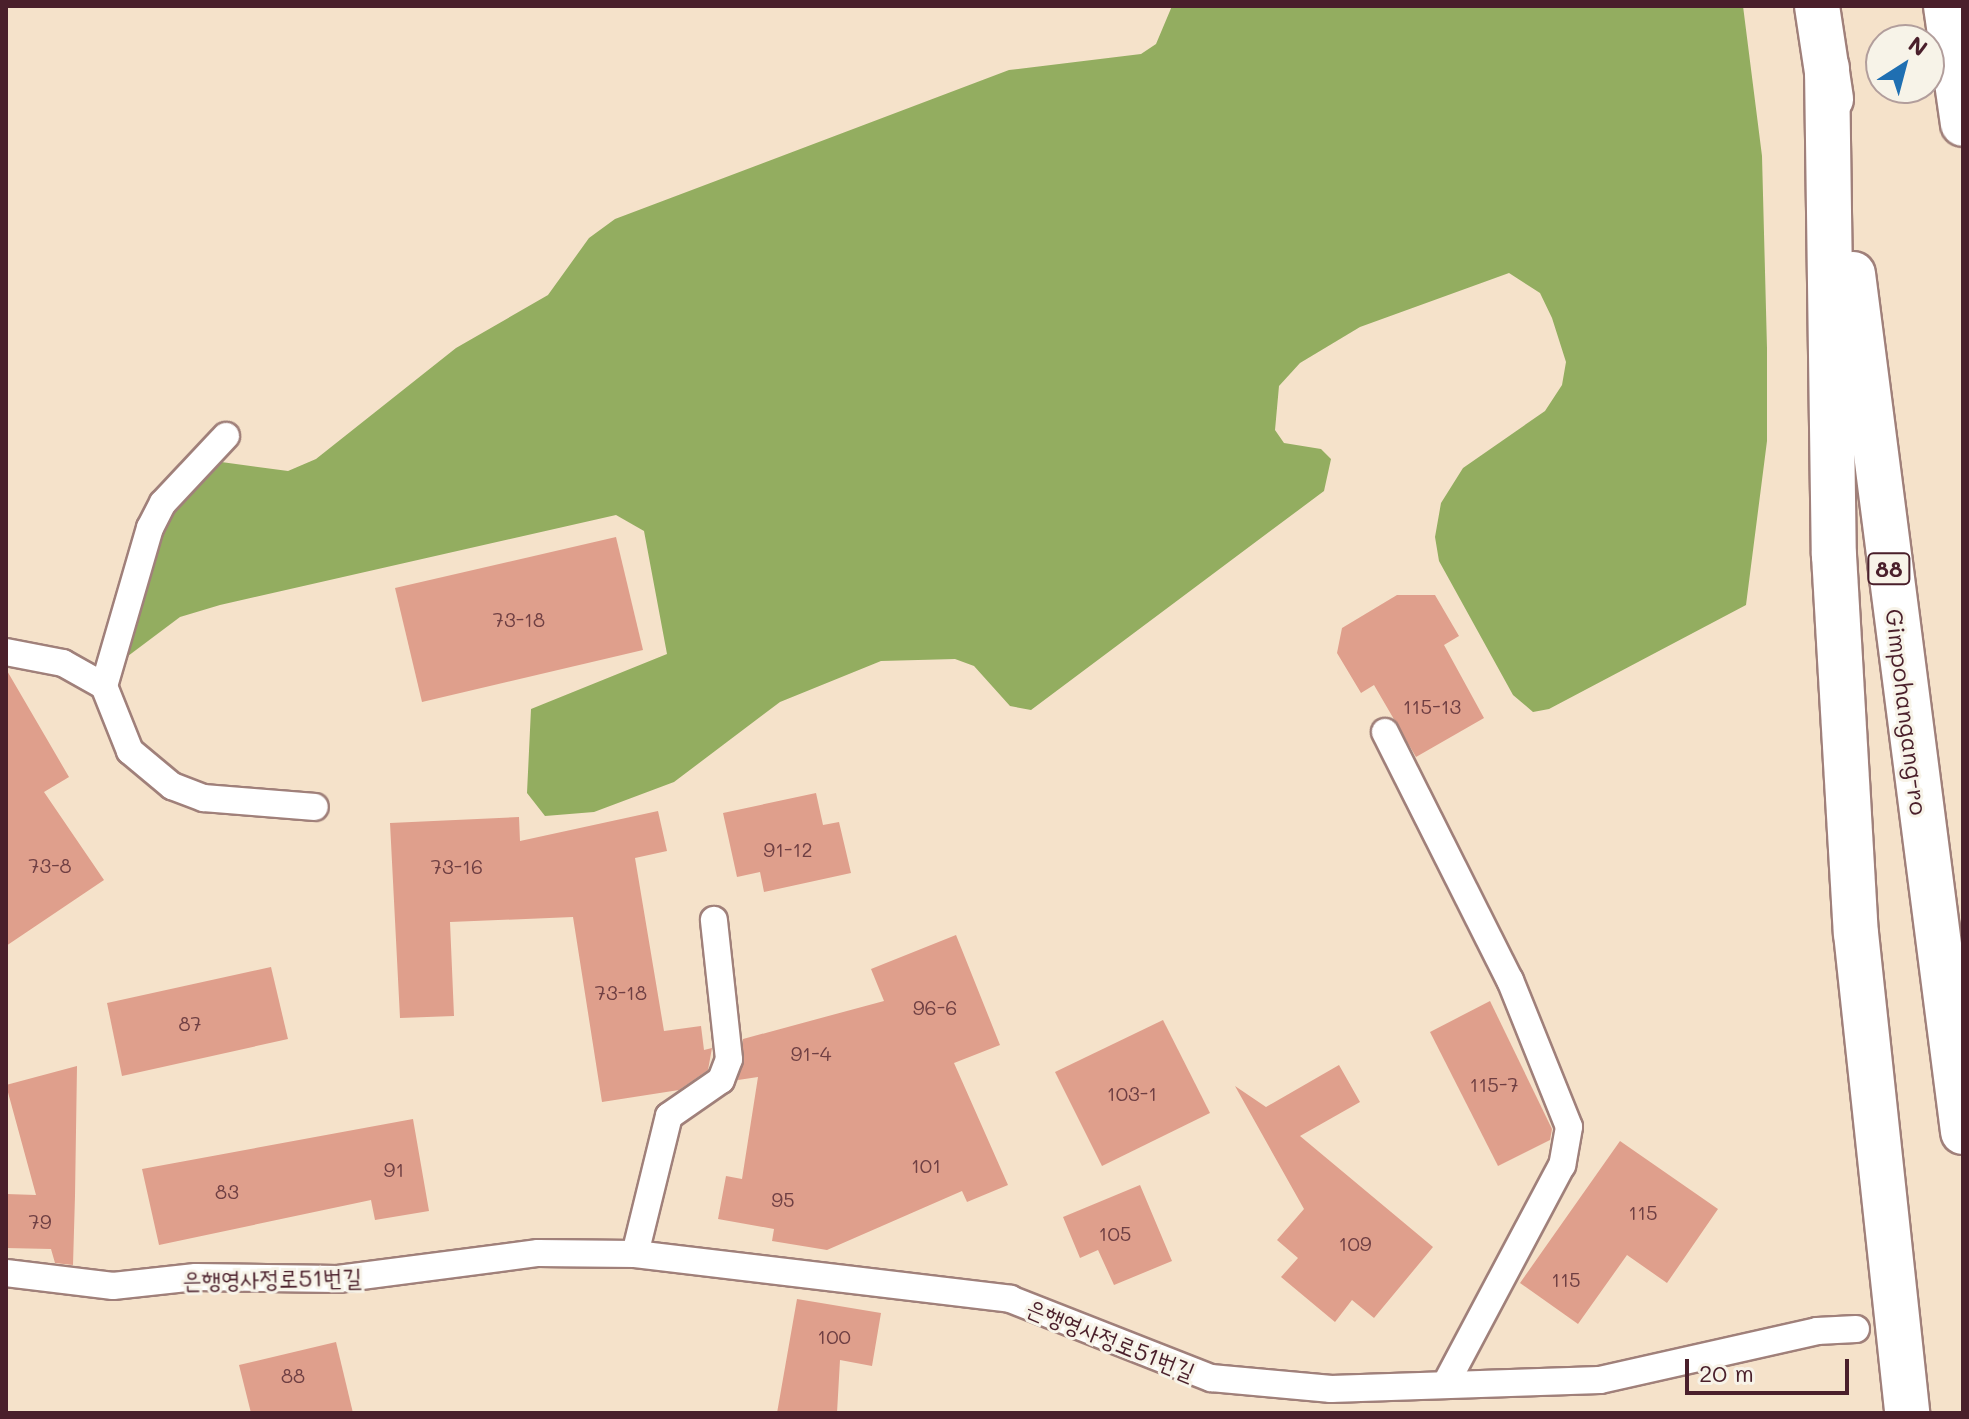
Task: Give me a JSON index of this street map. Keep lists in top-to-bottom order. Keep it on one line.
{"streets":{"highway":["88","Gimpohangang-ro"],"lane":["은행영사정로51번길"]},"house_numbers":["73-18","115-13","91-12","73-8","73-16","73-18","96-6","87","91-4","115-7","103-1","101","91","83","95","115","79","105","109","115","100","88"],"scale_bar":"20 m","north":"top right"}
